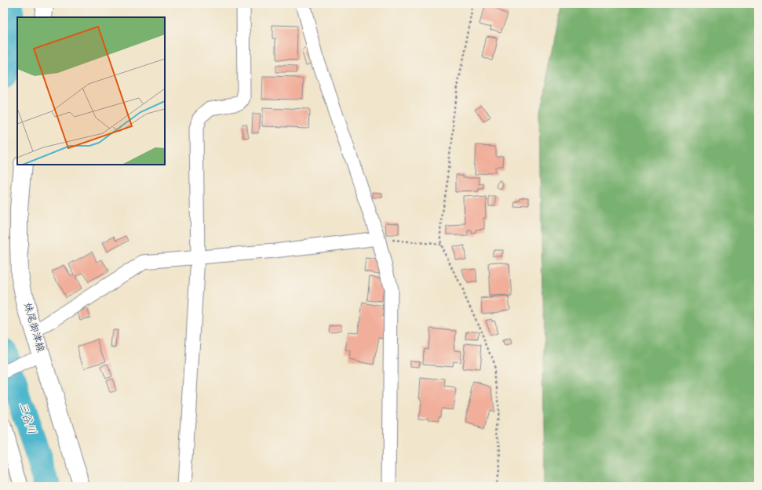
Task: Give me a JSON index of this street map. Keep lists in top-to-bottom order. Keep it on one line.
{"streets":{"main road":["妹尾御津線"]},"water":["三谷川"]}
